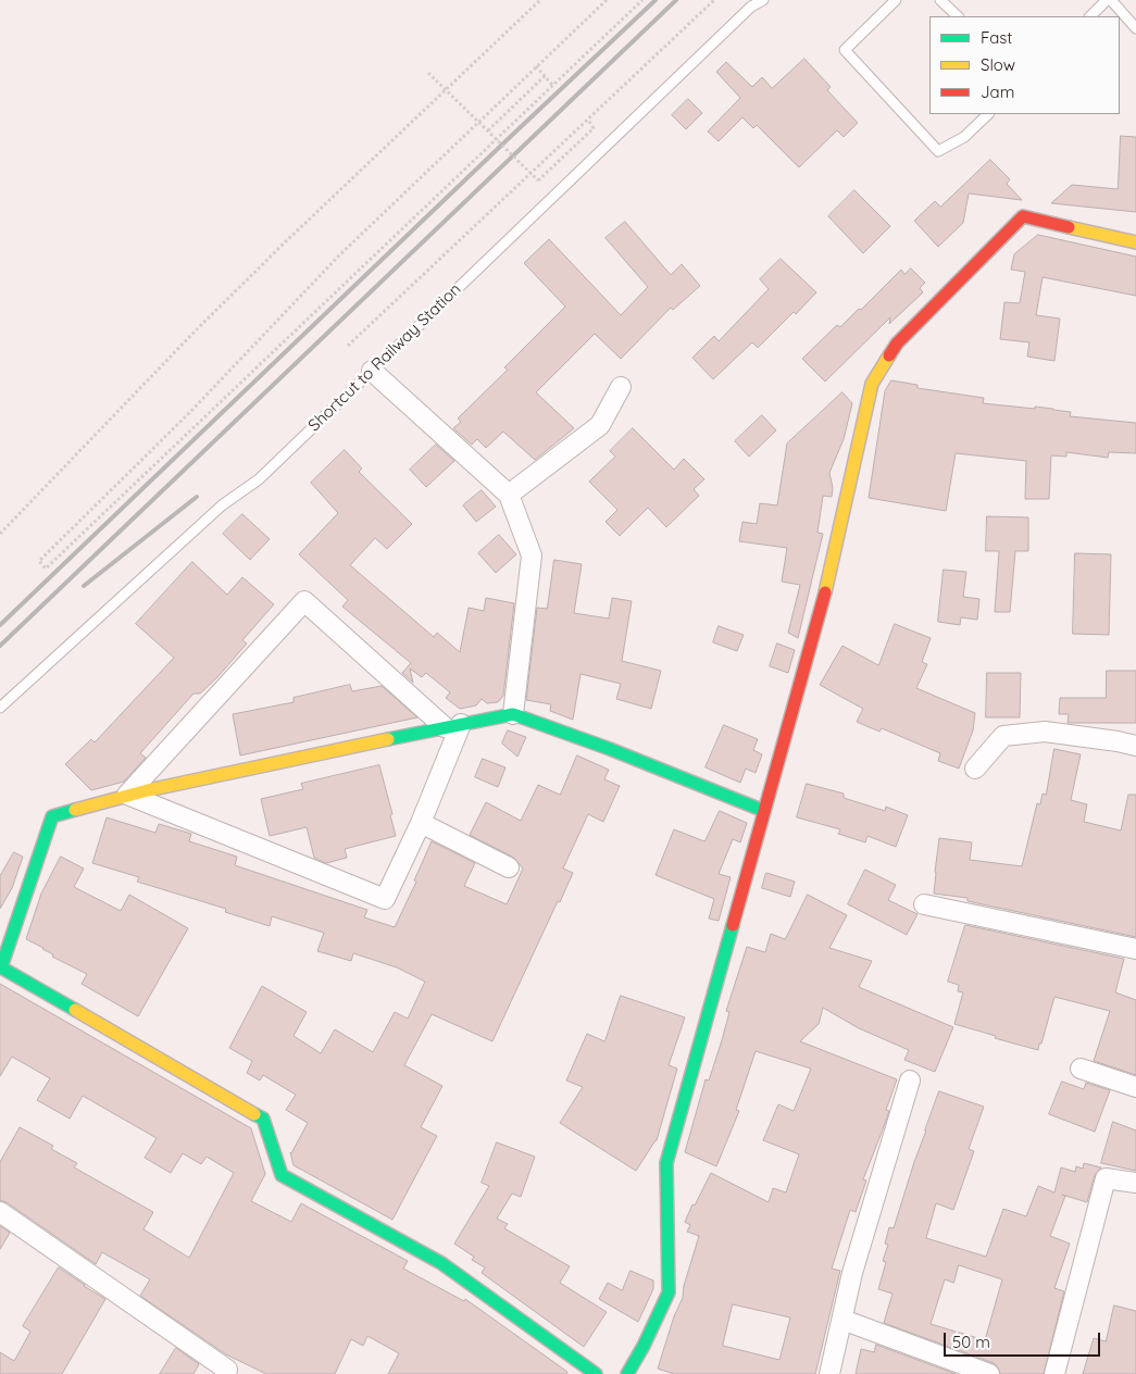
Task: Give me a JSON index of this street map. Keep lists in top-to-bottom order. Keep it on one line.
{"streets":{"lane":["Shortcut to Railway Station"]},"legend":["Fast","Slow","Jam"],"scale_bar":"50 m"}
